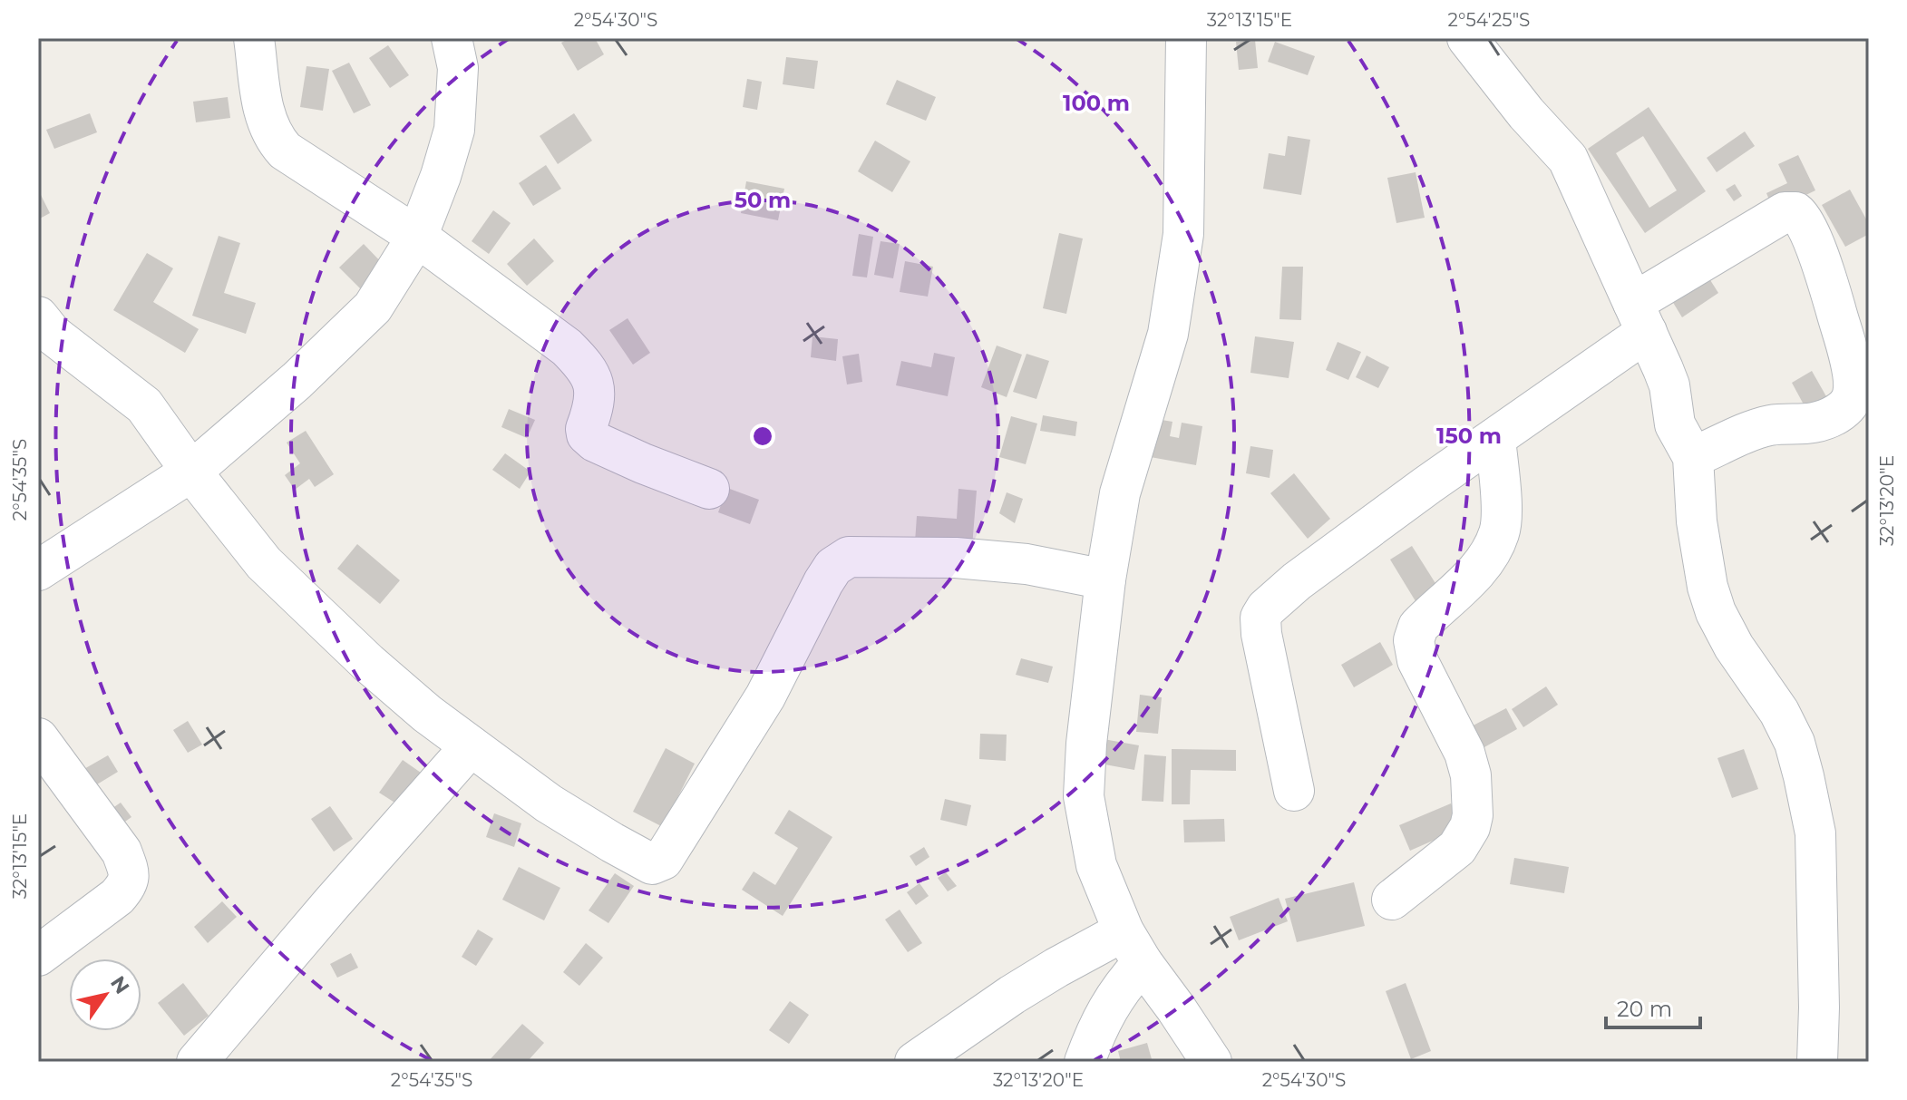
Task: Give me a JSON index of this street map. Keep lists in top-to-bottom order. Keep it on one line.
{"scale_bar":"20 m","north":"top right","coordinates":["2°54'30\"S","32°13'15\"E","2°54'25\"S","2°54'35\"S","32°13'20\"E"],"rings":["100 m","50 m","150 m"]}
